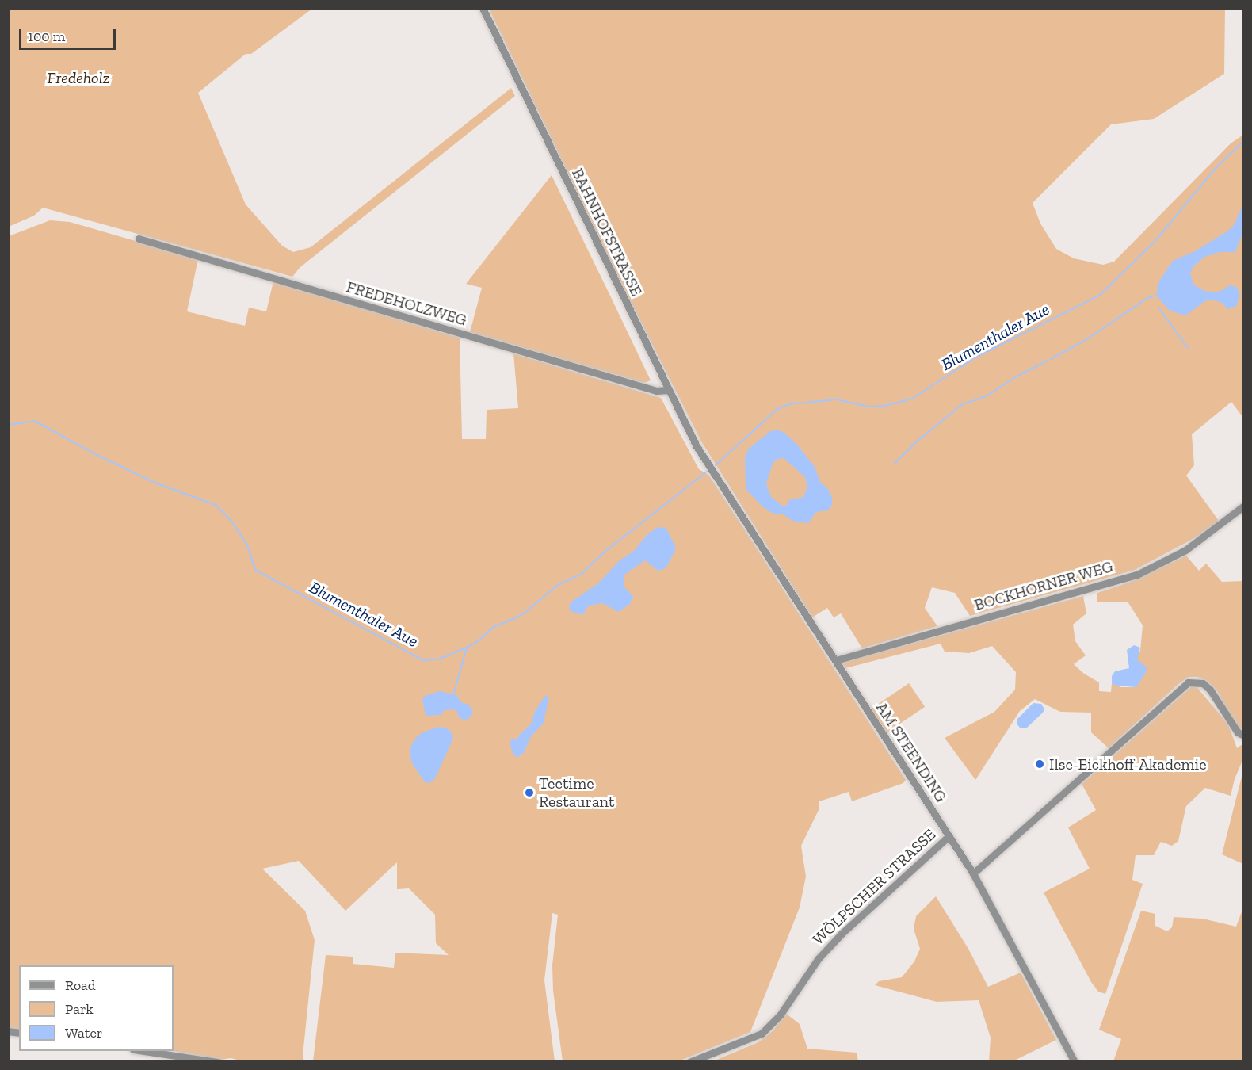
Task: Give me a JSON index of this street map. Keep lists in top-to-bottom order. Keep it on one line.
{"streets":{"street":["BAHNHOFSTRASSE","FREDEHOLZWEG","BOCKHORNER WEG","AM STEENDING","WÖLPSCHER STRASSE"]},"crossings":[["BAHNHOFSTRASSE","FREDEHOLZWEG"],["BAHNHOFSTRASSE","AM STEENDING"],["BOCKHORNER WEG","AM STEENDING"],["AM STEENDING","WÖLPSCHER STRASSE"]],"water":["Blumenthaler Aue"],"parks":["Fredeholz"],"places":["Ilse-Eickhoff-Akademie","Teetime Restaurant"],"legend":["Road","Park","Water"],"scale_bar":"100 m"}
